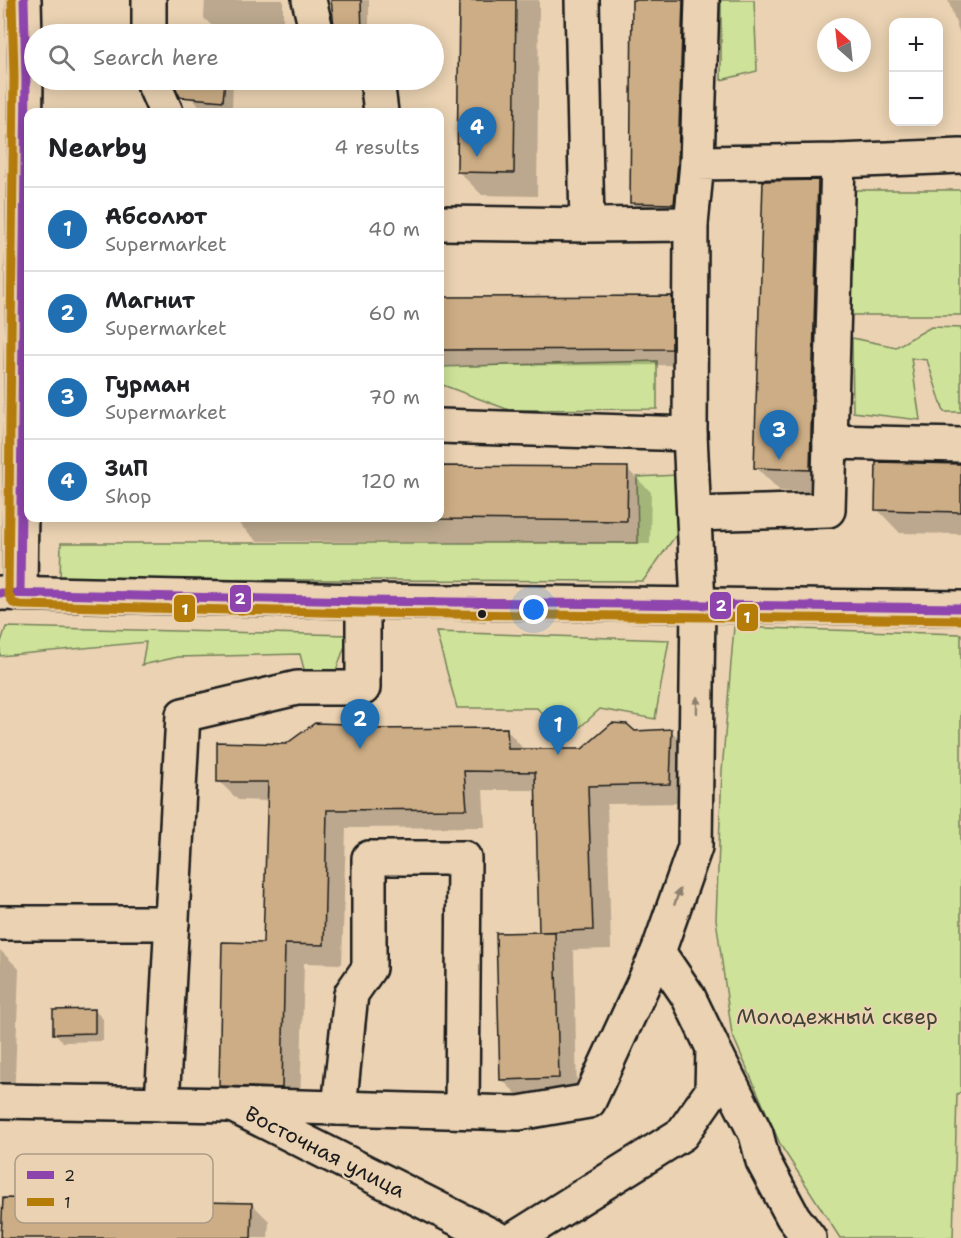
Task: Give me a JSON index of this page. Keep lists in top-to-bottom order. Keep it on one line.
{"streets":{"street":["Восточная улица"]},"parks":["Молодежный сквер"],"lines":["transit line 2","transit line 1"],"legend":["2","1"],"north":"top left","page":{"map_buttons":["+","−"],"search":"Search here","pins":["4","3","2","1"],"heading":["Nearby","4 results"],"list":[{"mark":"1","name":"Абсолют","note":"Supermarket","value":"40 m"},{"mark":"2","name":"Магнит","note":"Supermarket","value":"60 m"},{"mark":"3","name":"Гурман","note":"Supermarket","value":"70 m"},{"mark":"4","name":"ЗиП","note":"Shop","value":"120 m"}]}}
